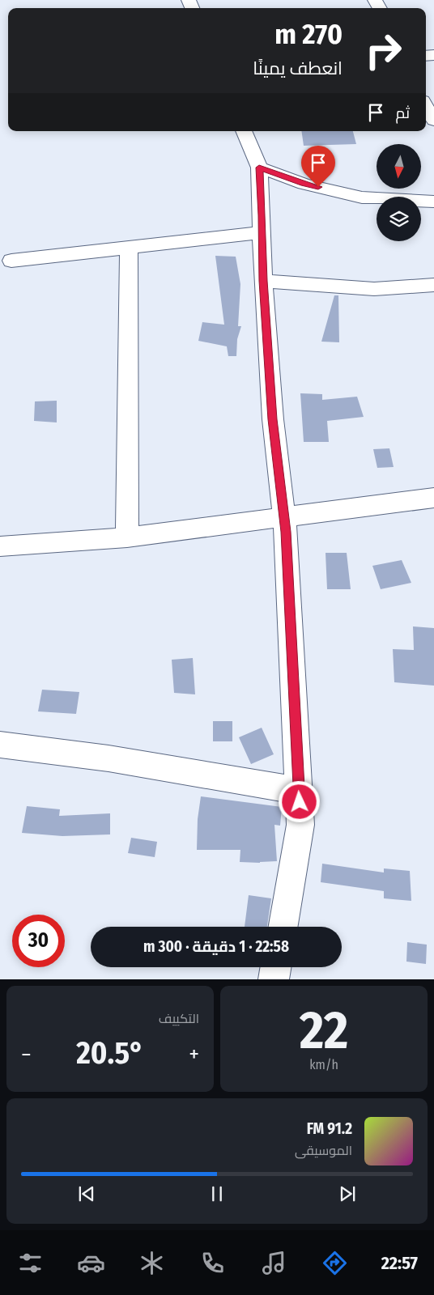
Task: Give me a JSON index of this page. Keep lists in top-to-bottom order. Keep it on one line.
{"north":"bottom","page":{"turn":["270 m","انعطف يمينًا"],"then":"ثم","limit":"30","trip":"22:58 · 1 دقيقة · 300 m","tile":[["22","km/h"],"التكييف"],"heat":["−","20.5°","+"],"song":["91.2 FM","الموسيقى"],"tabs":"22:57"}}
